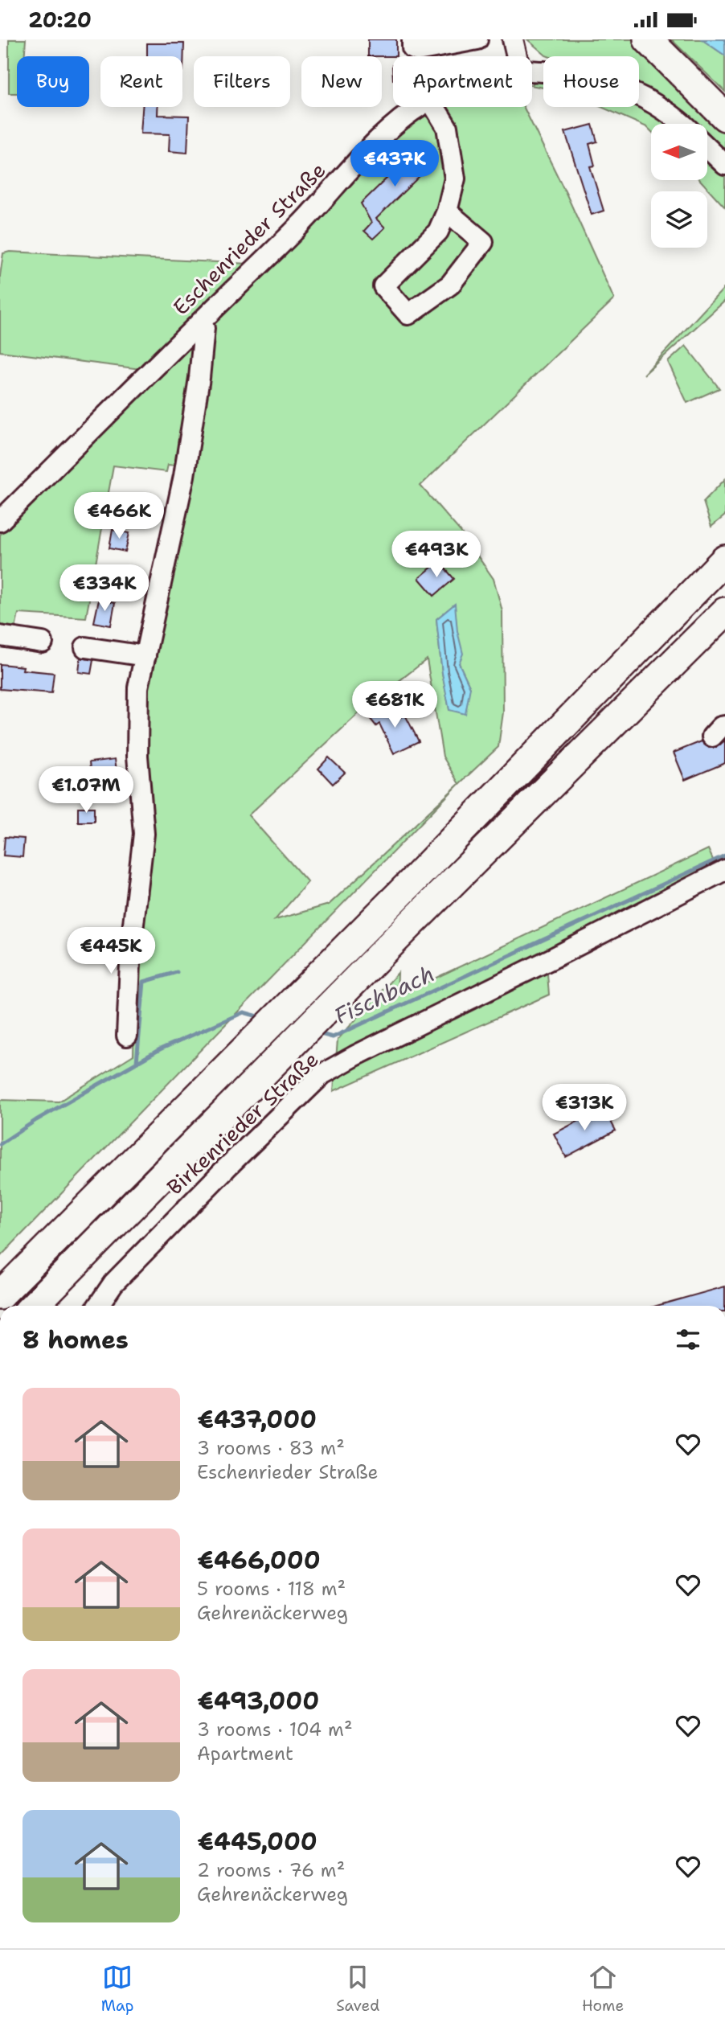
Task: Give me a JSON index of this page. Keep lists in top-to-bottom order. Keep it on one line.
{"streets":{"street":["Eschenrieder Straße","Birkenrieder Straße"]},"water":["Fischbach"],"north":"left","page":{"status":"20:20","chip":["Buy","Rent","Filters","New","Apartment","House"],"price":["€437K","€466K","€493K","€334K","€681K","€1.07M","€445K","€313K"],"heading":"8 homes","list":[{"name":"€437,000","note":"3 rooms · 83 m² · Eschenrieder Straße"},{"name":"€466,000","note":"5 rooms · 118 m² · Gehrenäckerweg"},{"name":"€493,000","note":"3 rooms · 104 m² · Apartment"},{"name":"€445,000","note":"2 rooms · 76 m² · Gehrenäckerweg"}],"tabs":["Map","Saved","Home"]}}
